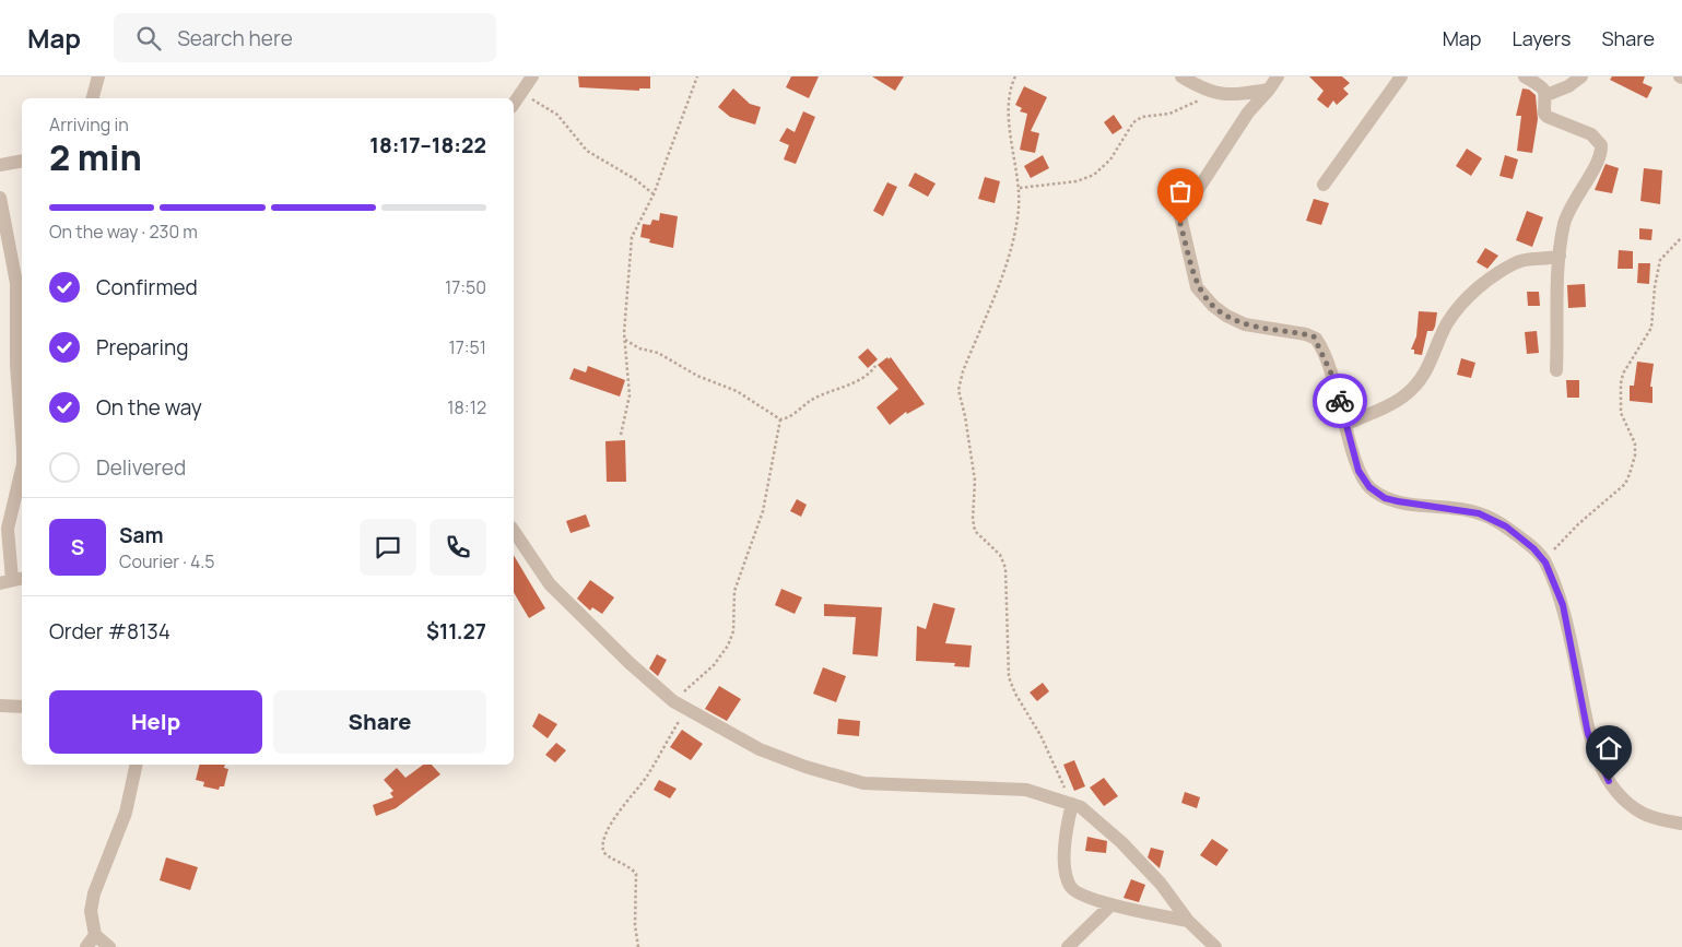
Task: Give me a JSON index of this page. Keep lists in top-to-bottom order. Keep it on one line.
{"page":{"header":"Map","search":"Search here","nav":["Map","Layers","Share"],"heading":["2 min","Arriving in","18:17–18:22"],"panel":["Sam","Courier · 4.5","Order #8134","$11.27"],"bar":"On the way · 230 m","list":[["Confirmed","17:50"],["Preparing","17:51"],["On the way","18:12"],"Delivered"],"round":"S","buttons":["Help","Share"]}}
